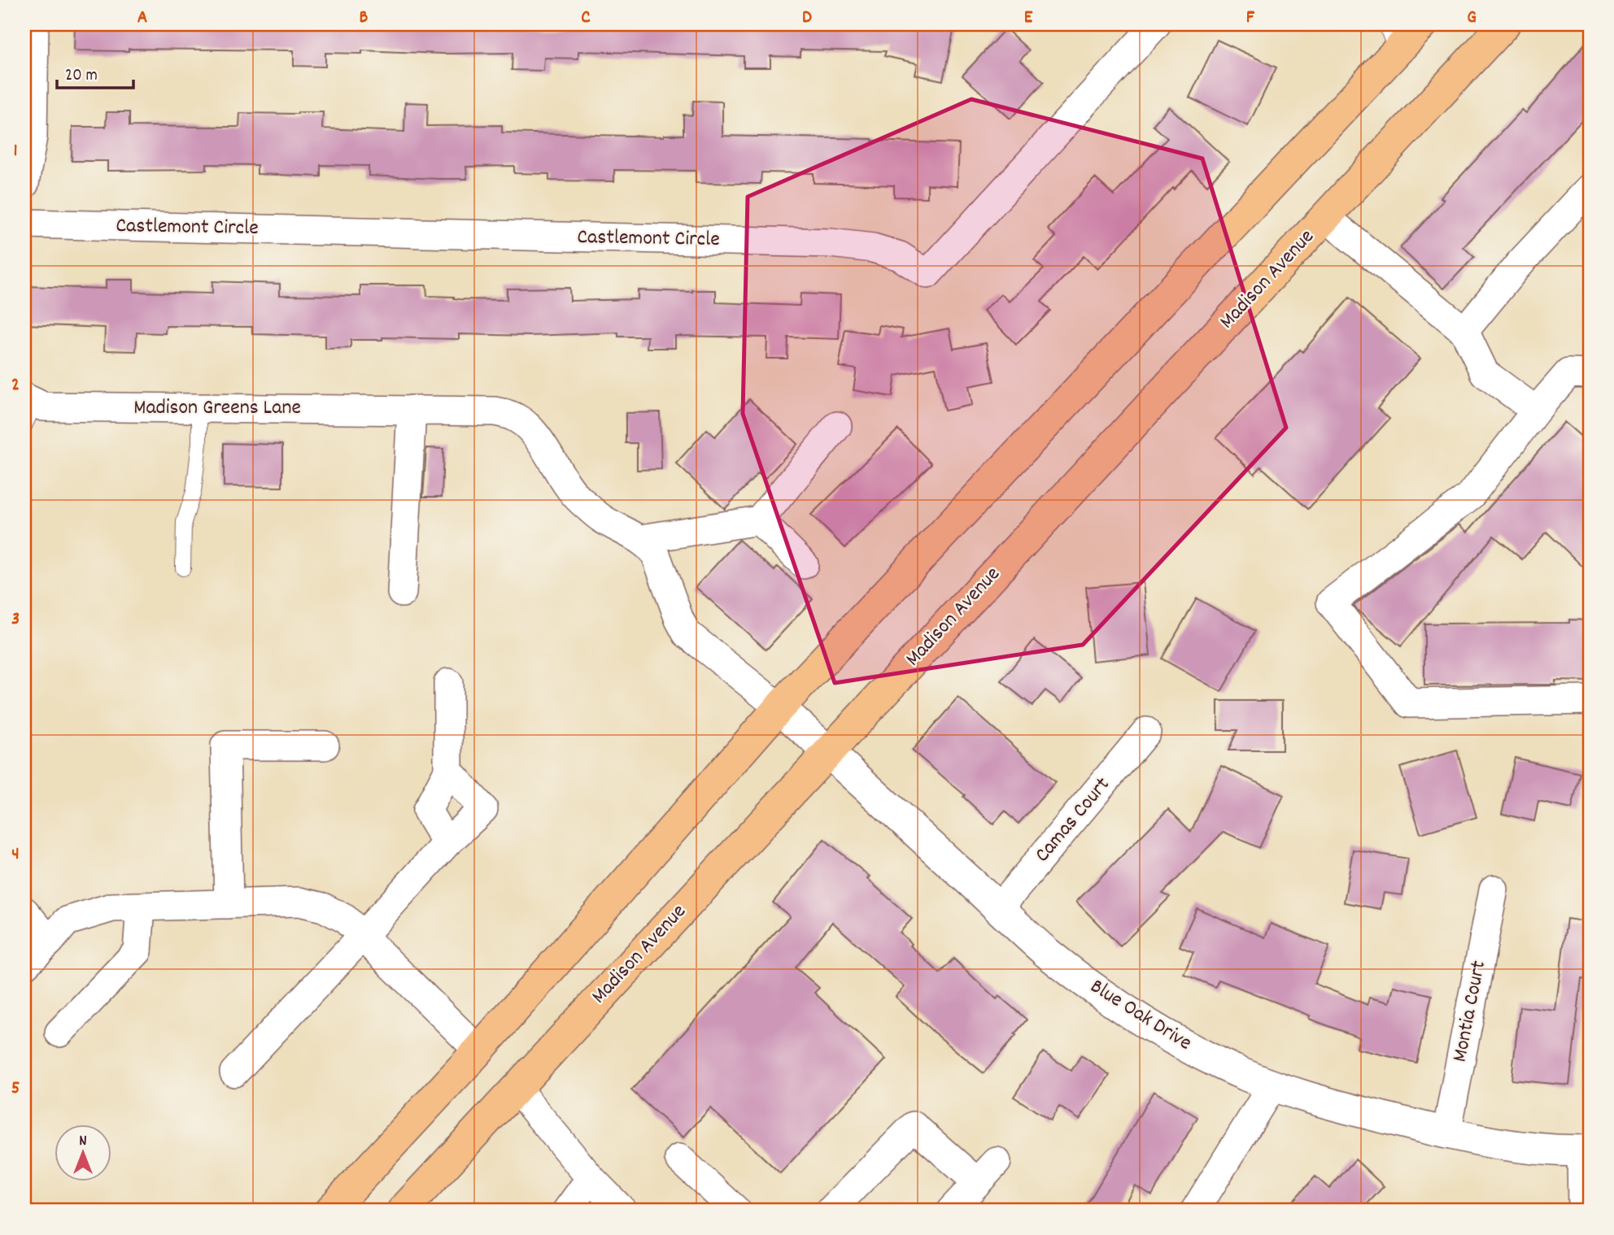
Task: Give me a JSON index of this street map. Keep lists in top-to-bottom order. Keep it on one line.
{"streets":{"main road":["Madison Avenue"],"street":["Castlemont Circle","Madison Greens Lane","Camas Court","Montia Court","Blue Oak Drive"]},"crossings":[["Madison Avenue","Blue Oak Drive"],["Camas Court","Blue Oak Drive"],["Montia Court","Blue Oak Drive"]],"scale_bar":"20 m","north":"top","grid":{"columns":["A","B","C","D","E","F","G"],"rows":["1","2","3","4","5"]}}
